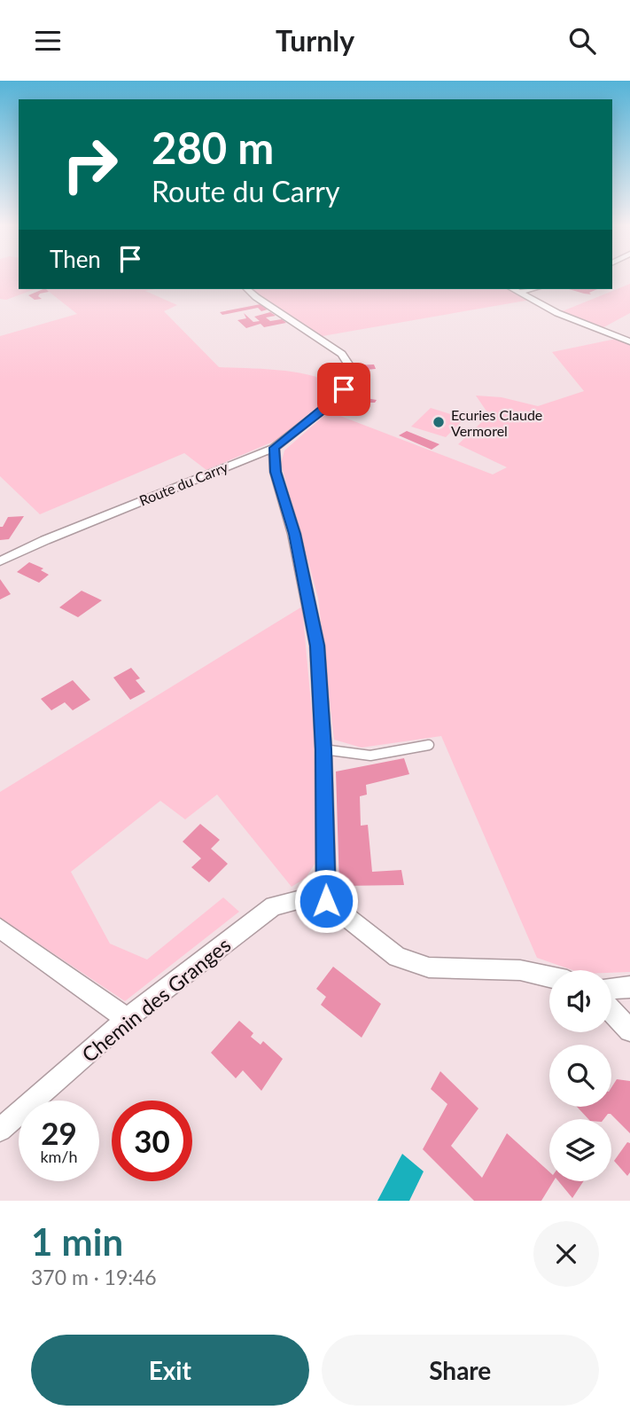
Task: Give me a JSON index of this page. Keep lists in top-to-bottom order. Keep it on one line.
{"streets":{"street":["Route du Carry","Chemin des Granges"]},"places":["Ecuries Claude Vermorel"],"page":{"header":"Turnly","turn":["280 m","Route du Carry"],"then":"Then","speed":"29 km/h","limit":"30","heading":["1 min","370 m · 19:46"],"buttons":["Exit","Share"]}}
